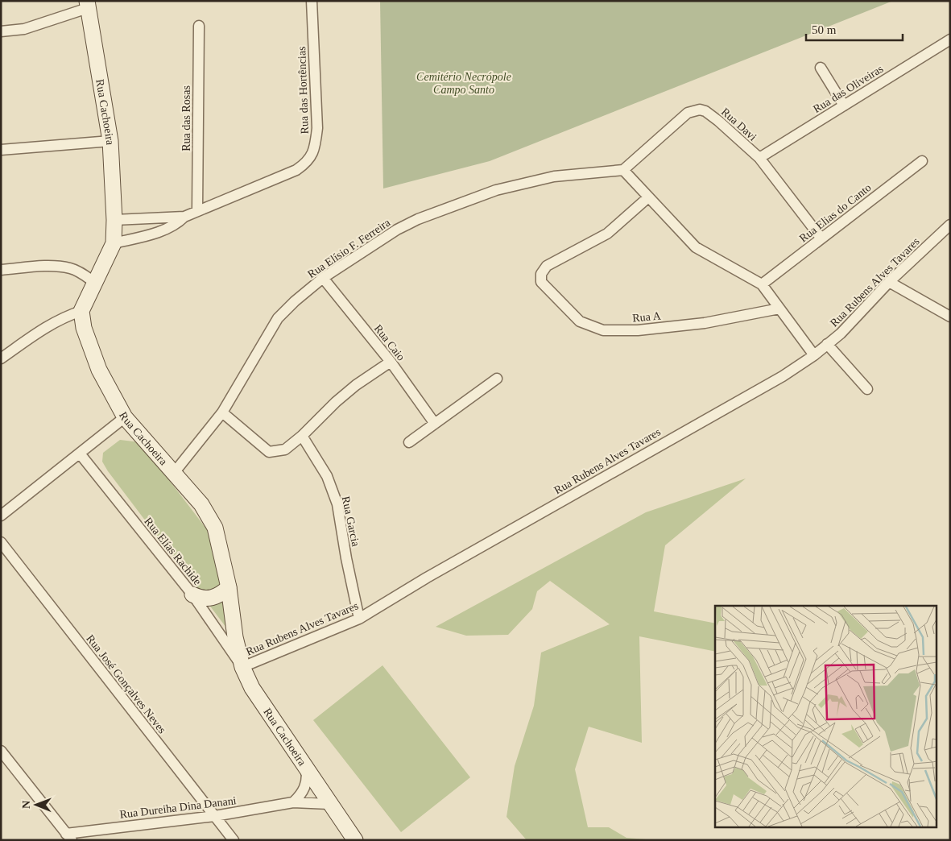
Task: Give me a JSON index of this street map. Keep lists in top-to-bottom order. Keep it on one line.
{"streets":{"main road":["Rua Cachoeira"],"street":["Rua das Oliveiras","Rua das Hortências","Rua das Rosas","Rua Davi","Rua Elias do Canto","Rua Elísio F. Ferreira","Rua Rubens Alves Tavares","Rua A","Rua Caio","Rua Garcia","Rua Elías Rachide","Rua José Gonçalves Neves","Rua Dureiha Dina Danani"]},"crossings":[["Rua das Oliveiras","Rua Davi"],["Rua das Hortências","Rua Cachoeira"],["Rua das Hortências","Rua das Rosas"],["Rua Cachoeira","Rua Elísio F. Ferreira"],["Rua Cachoeira","Rua Rubens Alves Tavares"],["Rua Cachoeira","Rua Elías Rachide"],["Rua Cachoeira","Rua Dureiha Dina Danani"],["Rua Davi","Rua Elias do Canto"],["Rua Davi","Rua Elísio F. Ferreira"],["Rua Elísio F. Ferreira","Rua Caio"],["Rua Rubens Alves Tavares","Rua Garcia"],["Rua Rubens Alves Tavares","Rua Elías Rachide"],["Rua José Gonçalves Neves","Rua Dureiha Dina Danani"]],"parks":["Cemitério Necrópole Campo Santo"],"scale_bar":"50 m","north":"left"}
